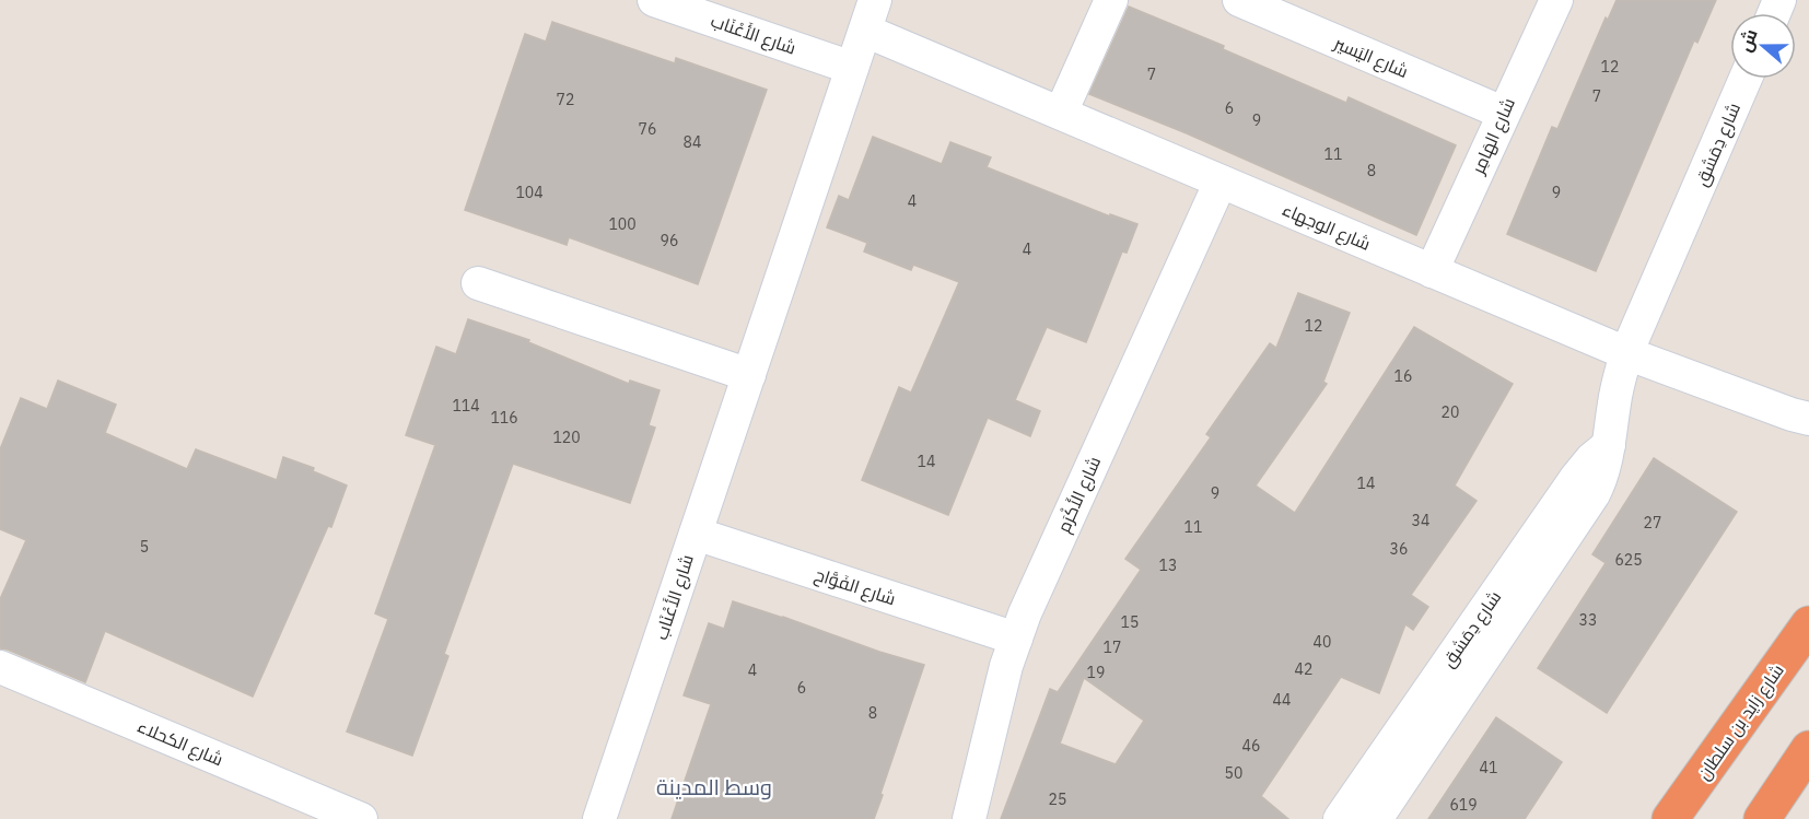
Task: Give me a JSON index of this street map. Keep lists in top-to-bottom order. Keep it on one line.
{"streets":{"highway":["شارع زايد بن سلطان"],"street":["شارع الأَعْنَاب","شارع اليَسير","شارع الهَامِر","شارع دِمَشق","شارع الوجهاء","شارع الأَكْرَم","شارع الفَوَّاح","شارع الكحلاء"]},"crossings":[["شارع الأَعْنَاب","شارع الوجهاء"],["شارع الأَعْنَاب","شارع الفَوَّاح"],["شارع اليَسير","شارع الهَامِر"],["شارع الهَامِر","شارع الوجهاء"],["شارع دِمَشق","شارع الوجهاء"],["شارع الوجهاء","شارع الأَكْرَم"],["شارع الأَكْرَم","شارع الفَوَّاح"]],"districts":["وسط المدينة"],"house_numbers":["12","7","7","72","6","9","76","84","11","8","104","9","4","100","96","4","12","16","114","20","116","120","14","14","9","34","27","11","5","36","625","13","33","15","40","17","42","4","19","6","44","8","46","41","50","25","619"],"north":"left"}
